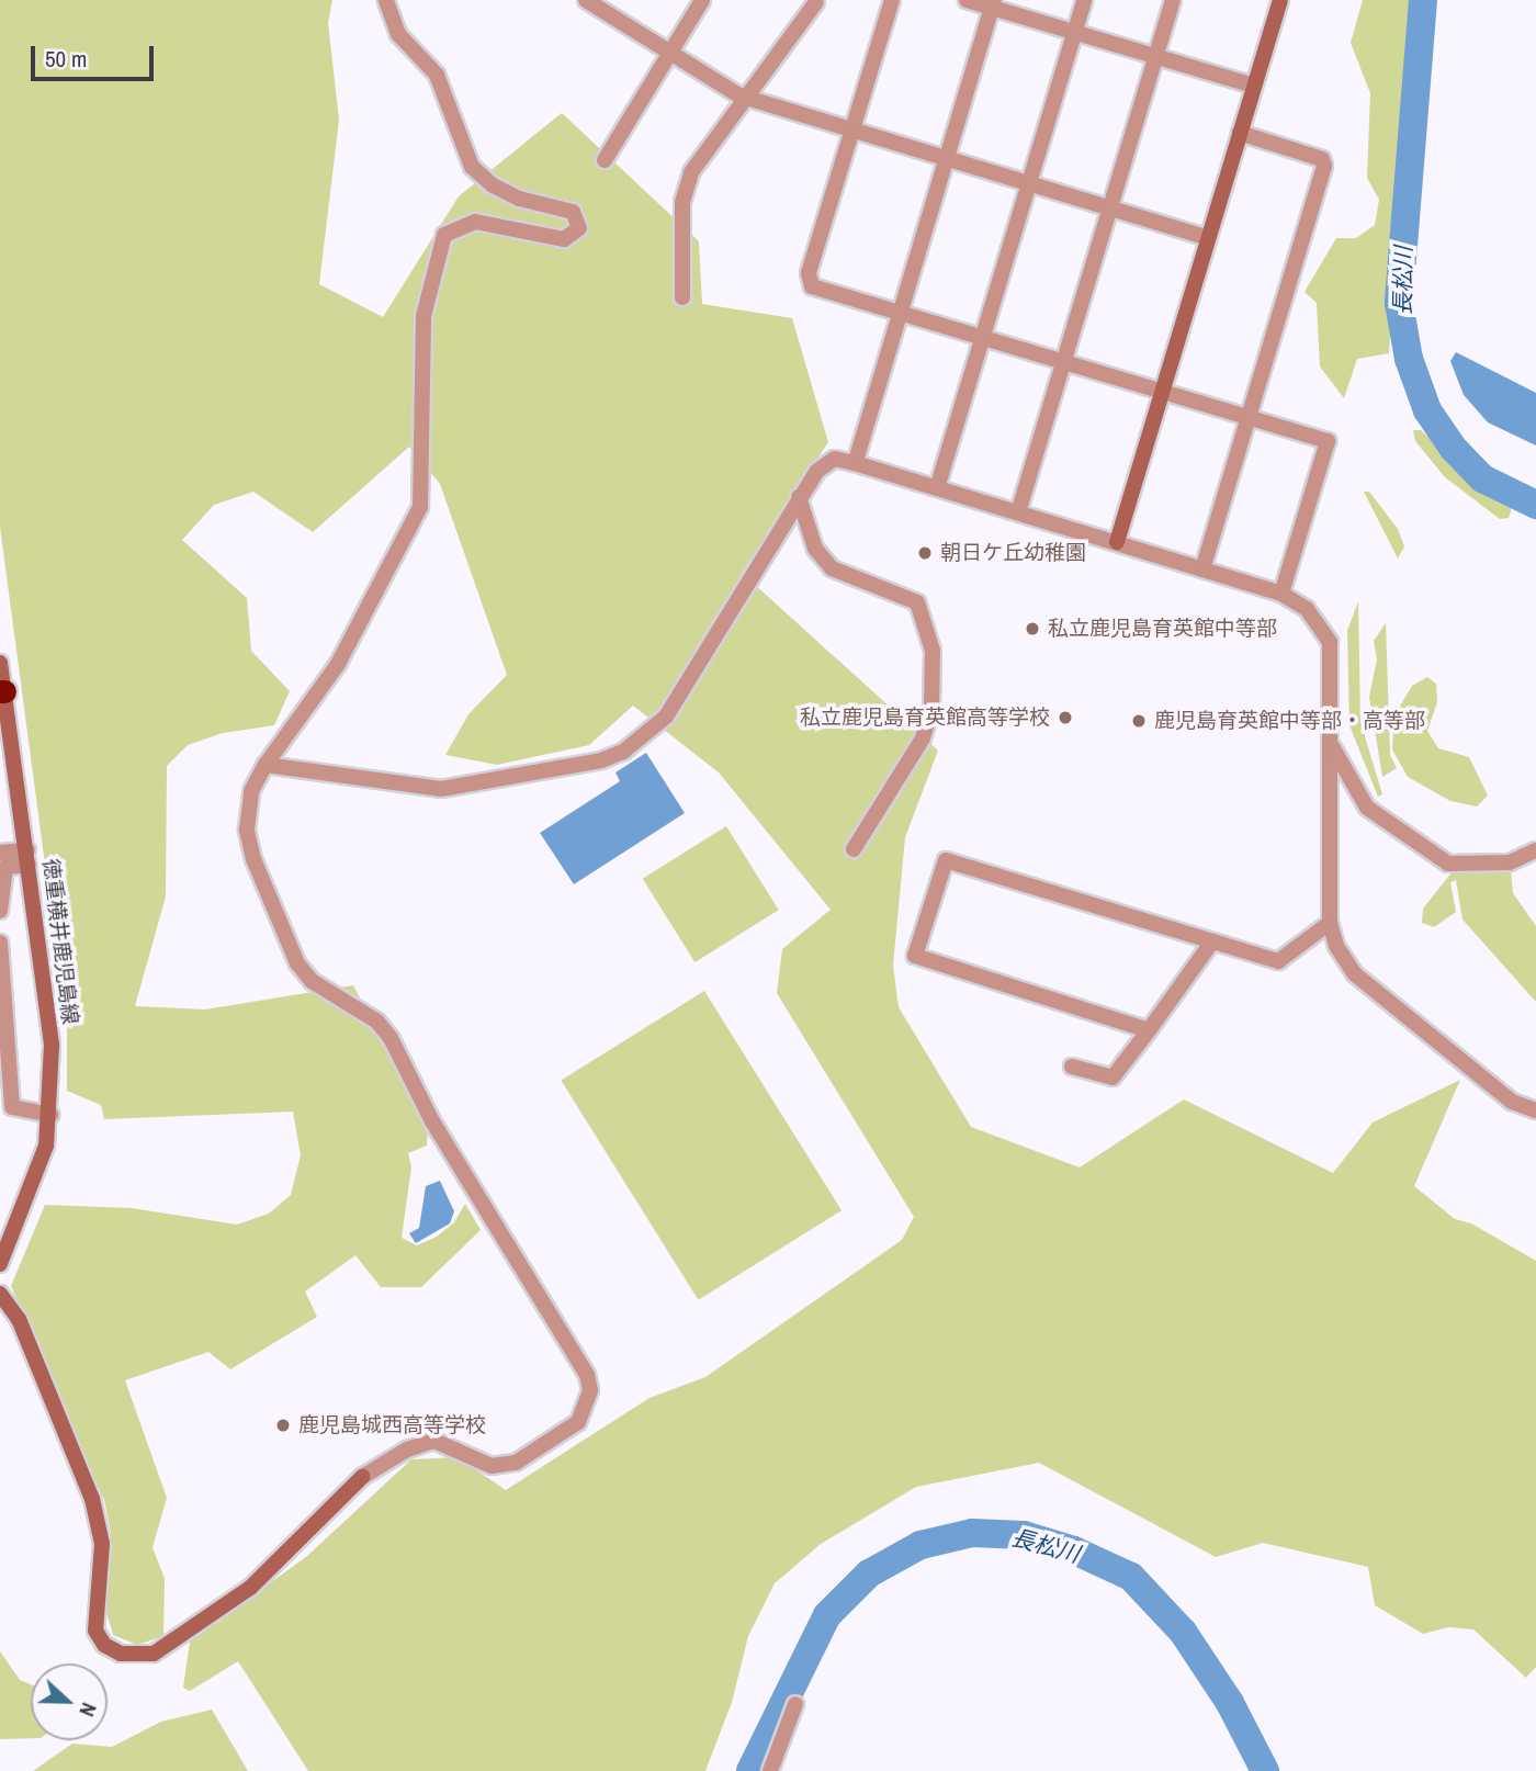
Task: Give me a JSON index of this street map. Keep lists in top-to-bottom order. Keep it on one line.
{"streets":{"street":["徳重横井鹿児島線"]},"water":["長松川"],"places":["朝日ケ丘幼稚園","私立鹿児島育英館中等部","私立鹿児島育英館高等学校","鹿児島育英館中等部・高等部","鹿児島城西高等学校"],"scale_bar":"50 m","north":"right"}
